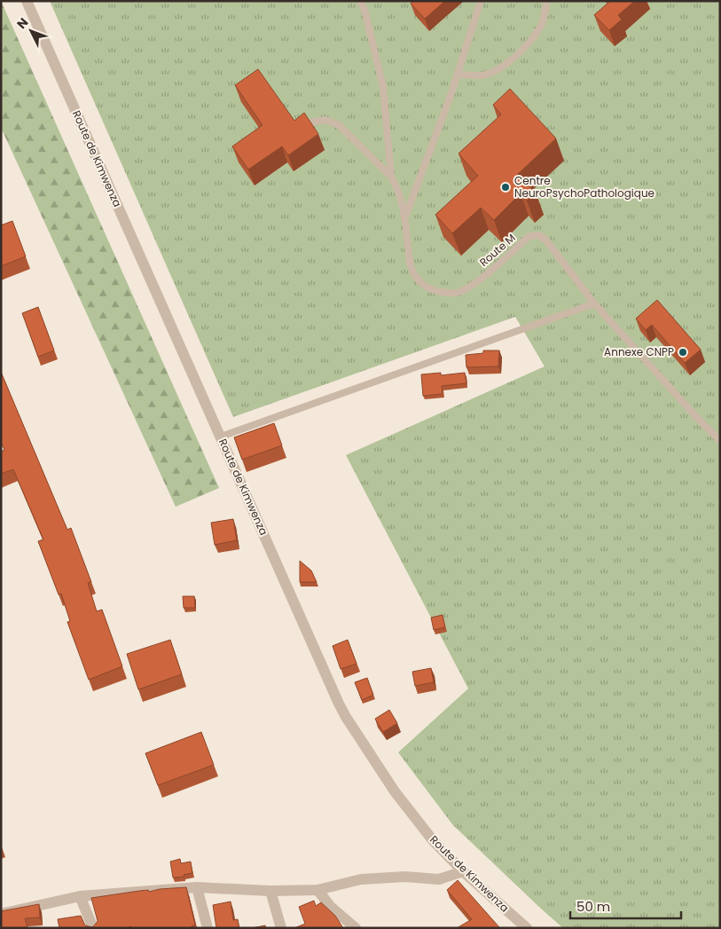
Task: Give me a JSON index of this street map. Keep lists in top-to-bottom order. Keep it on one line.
{"streets":{"street":["Route de Kimwenza"],"lane":["Route M"]},"places":["Centre NeuroPsychoPathologique","Annexe CNPP"],"scale_bar":"50 m","north":"top left"}
